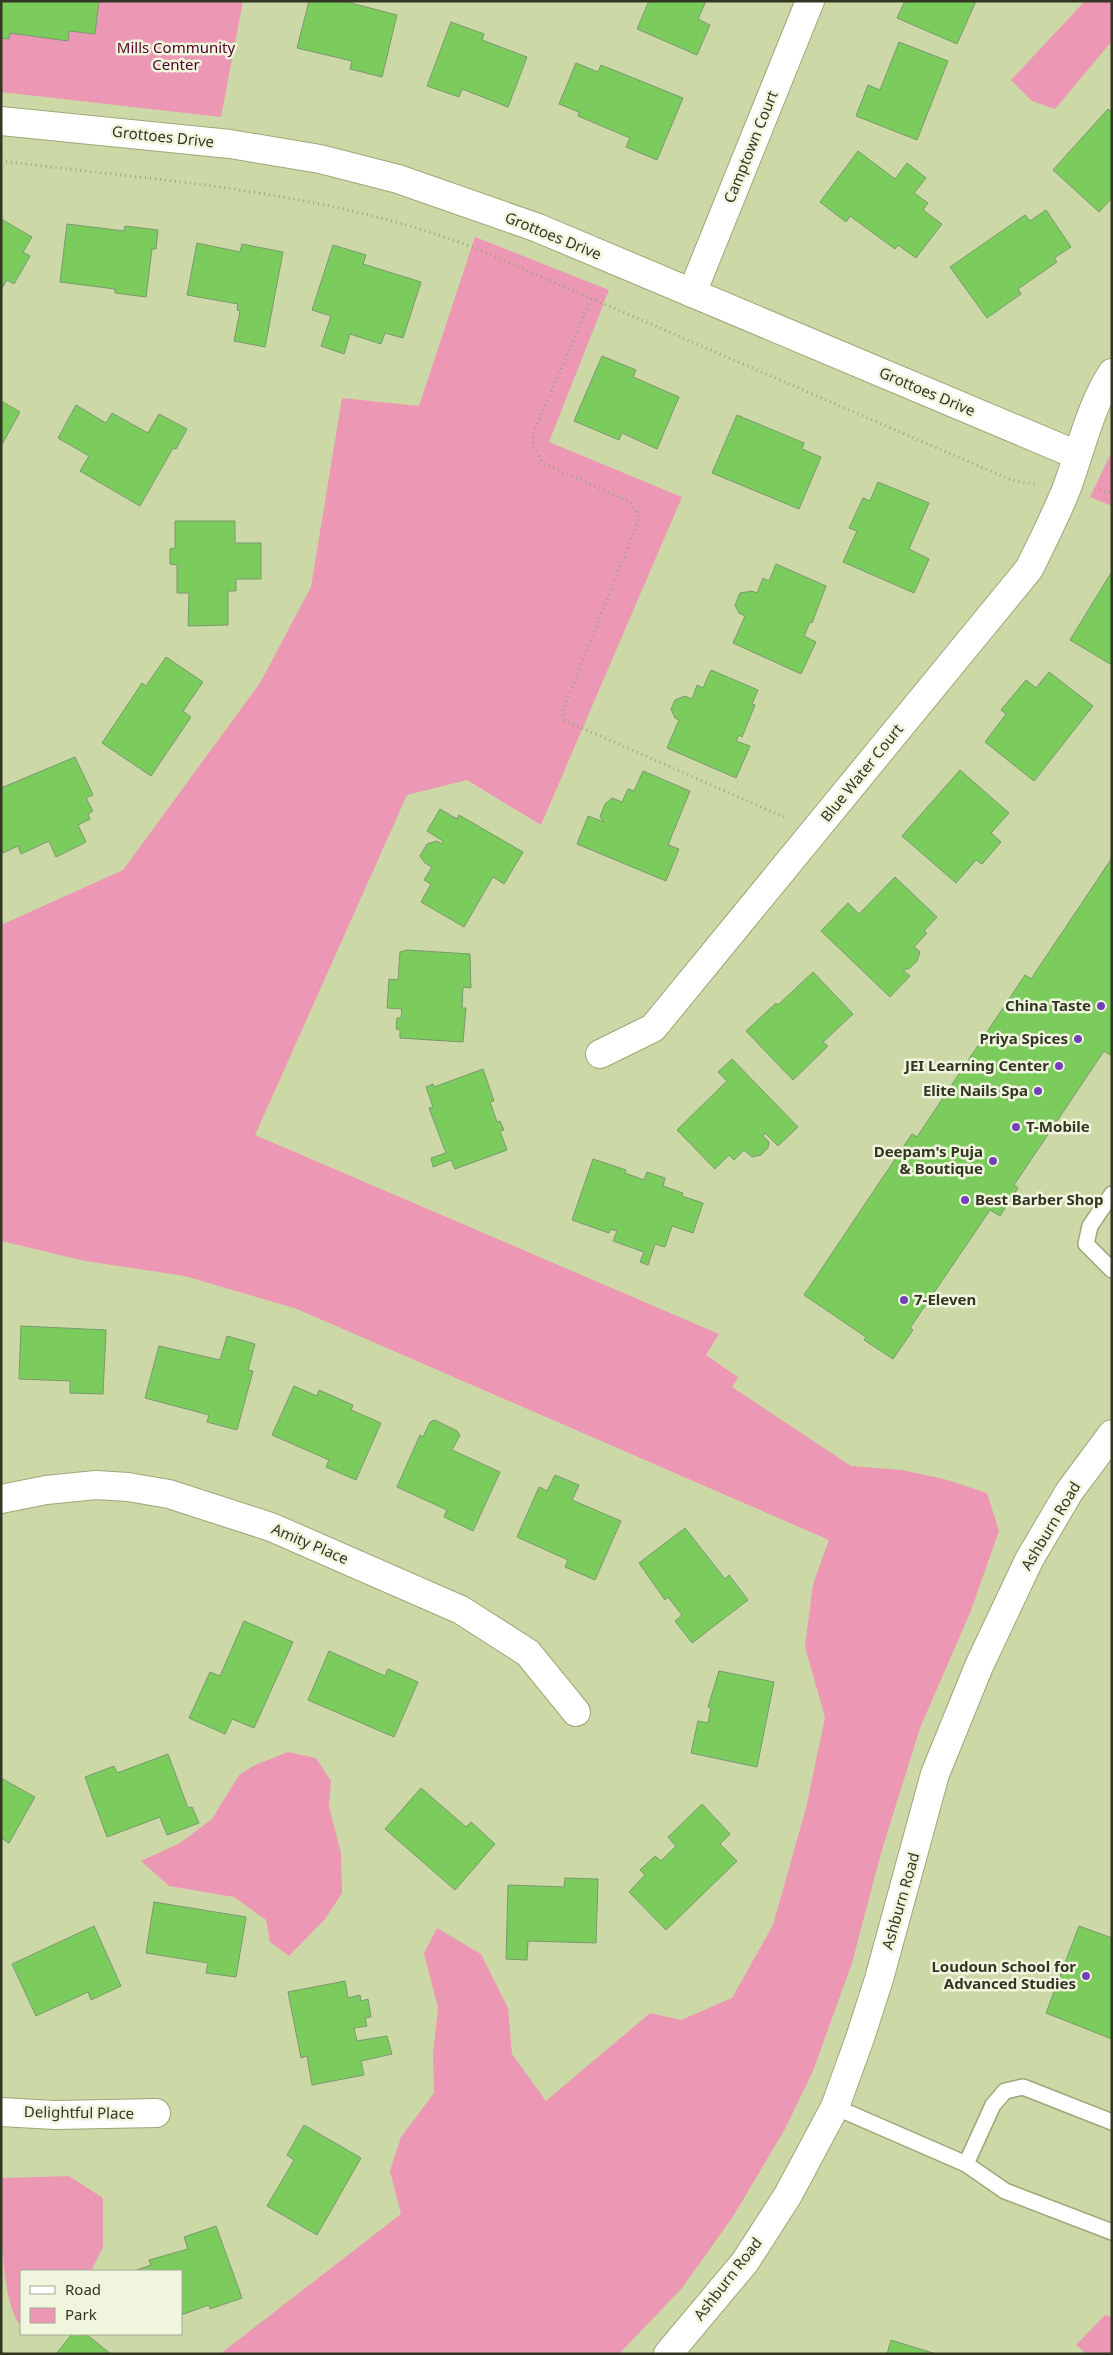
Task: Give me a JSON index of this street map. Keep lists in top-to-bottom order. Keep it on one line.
{"streets":{"street":["Grottoes Drive","Camptown Court","Blue Water Court","Ashburn Road","Amity Place","Delightful Place"]},"crossings":[["Grottoes Drive","Camptown Court"],["Grottoes Drive","Blue Water Court"]],"parks":["Mills Community Center"],"places":["China Taste","Priya Spices","JEI Learning Center","Elite Nails Spa","T-Mobile","Deepam's Puja & Boutique","Best Barber Shop","7-Eleven","Loudoun School for Advanced Studies"],"legend":["Road","Park"]}
